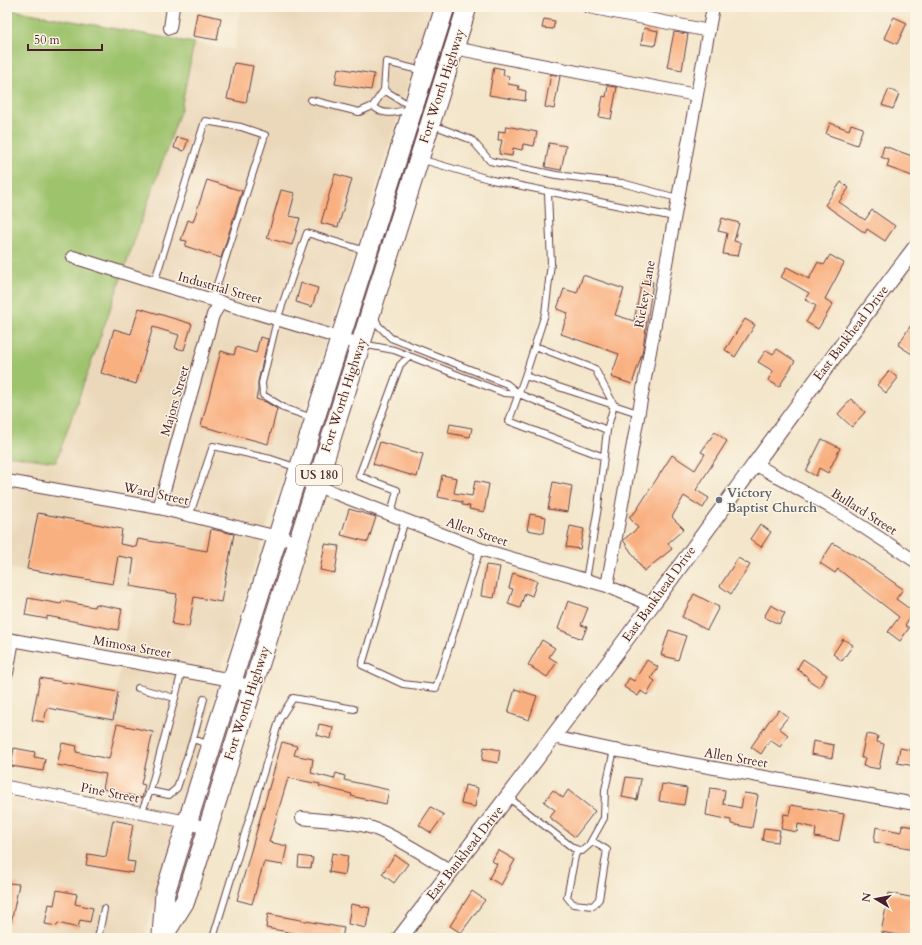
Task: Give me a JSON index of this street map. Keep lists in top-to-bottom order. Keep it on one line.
{"streets":{"main road":["Fort Worth Highway","US 180"],"street":["Industrial Street","Rickey Lane","East Bankhead Drive","Majors Street","Ward Street","Bullard Street","Allen Street","Mimosa Street","Pine Street"]},"crossings":[["Fort Worth Highway","Industrial Street"],["Fort Worth Highway","Ward Street"],["Fort Worth Highway","Allen Street"],["Fort Worth Highway","Mimosa Street"],["Fort Worth Highway","Pine Street"],["Industrial Street","Majors Street"],["Rickey Lane","Allen Street"],["East Bankhead Drive","Bullard Street"],["East Bankhead Drive","Allen Street"],["Majors Street","Ward Street"]],"places":["Victory Baptist Church"],"scale_bar":"50 m","north":"left"}
